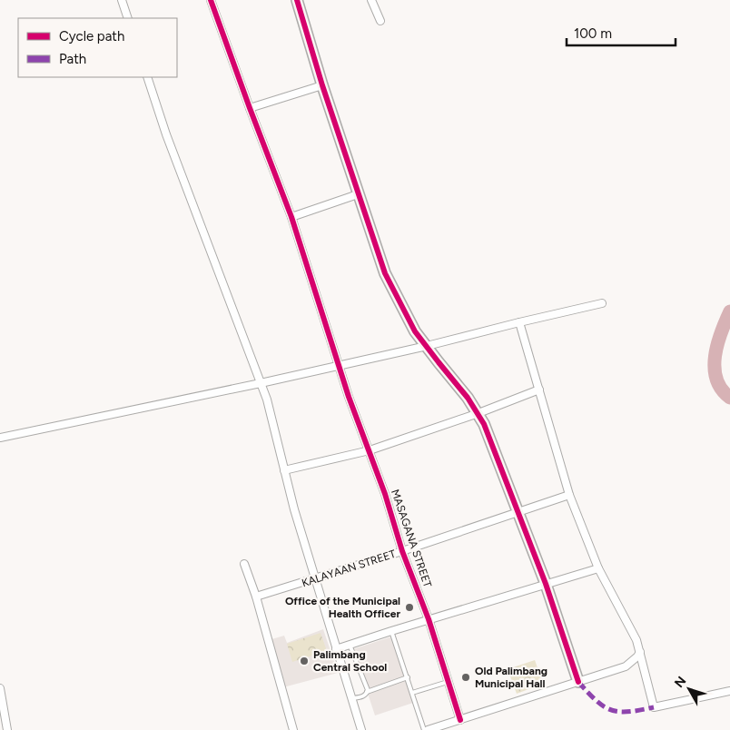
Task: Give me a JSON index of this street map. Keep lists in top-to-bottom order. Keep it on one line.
{"streets":{"street":["MASAGANA STREET","KALAYAAN STREET"]},"crossings":[["MASAGANA STREET","KALAYAAN STREET"]],"places":["Office of the Municipal Health Officer","Palimbang Central School","Old Palimbang Municipal Hall"],"legend":["Cycle path","Path"],"scale_bar":"100 m","north":"top left"}
